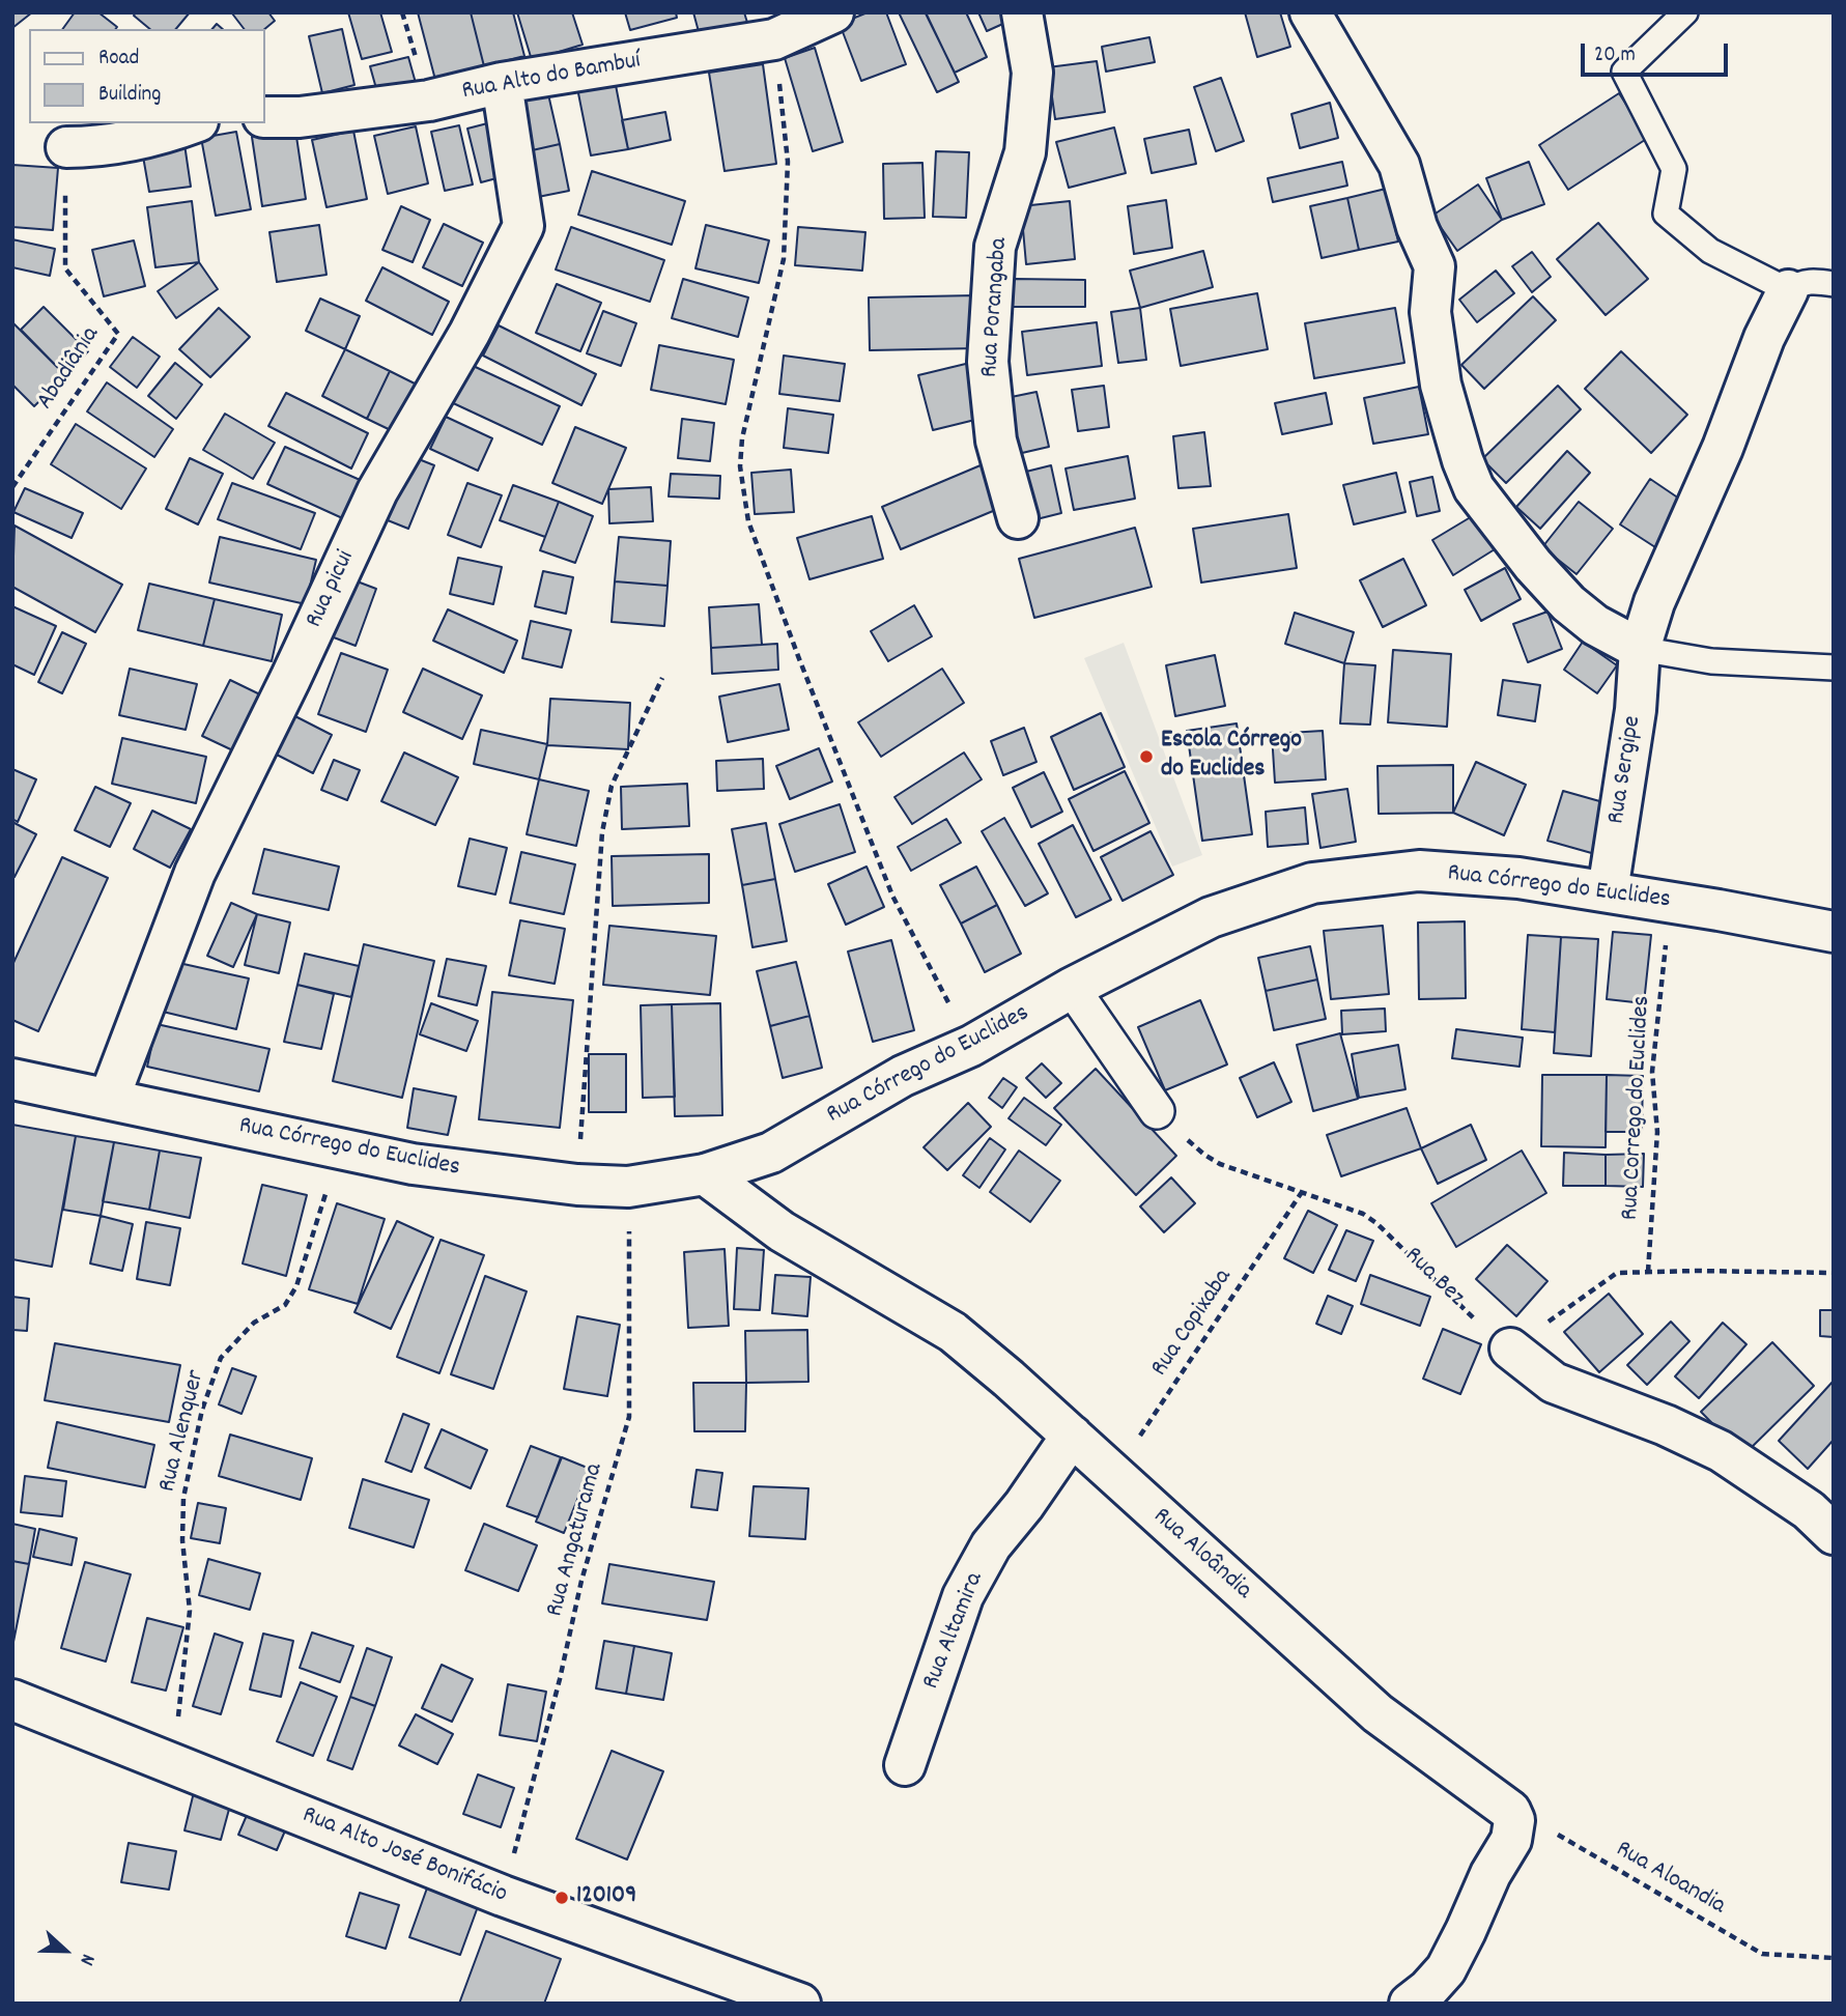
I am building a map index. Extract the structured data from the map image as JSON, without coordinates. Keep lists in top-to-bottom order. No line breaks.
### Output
{"streets":{"street":["Rua Alto do Bambuí","Rua Porangaba","Rua picui","Rua Sergipe","Rua Córrego do Euclides","Rua Aloândia","Rua Altamira","Rua Alto José Bonifácio"],"path":["Abadiânia","Rua Corrego do Euclides","Rua Bez","Rua Copixaba","Rua Alenquer","Rua Angaturama","Rua Aloandia"]},"crossings":[["Rua Alto do Bambuí","Rua picui"],["Rua picui","Rua Córrego do Euclides"],["Rua Sergipe","Rua Córrego do Euclides"],["Rua Córrego do Euclides","Rua Corrego do Euclides"],["Rua Córrego do Euclides","Rua Alenquer"],["Rua Córrego do Euclides","Rua Angaturama"],["Rua Córrego do Euclides","Rua Aloândia"],["Rua Bez","Rua Copixaba"],["Rua Copixaba","Rua Aloândia"],["Rua Alenquer","Rua Alto José Bonifácio"],["Rua Angaturama","Rua Alto José Bonifácio"],["Rua Aloândia","Rua Altamira"]],"places":["Escola Córrego do Euclides","120109"],"legend":["Road","Building"],"scale_bar":"20 m","north":"right"}
